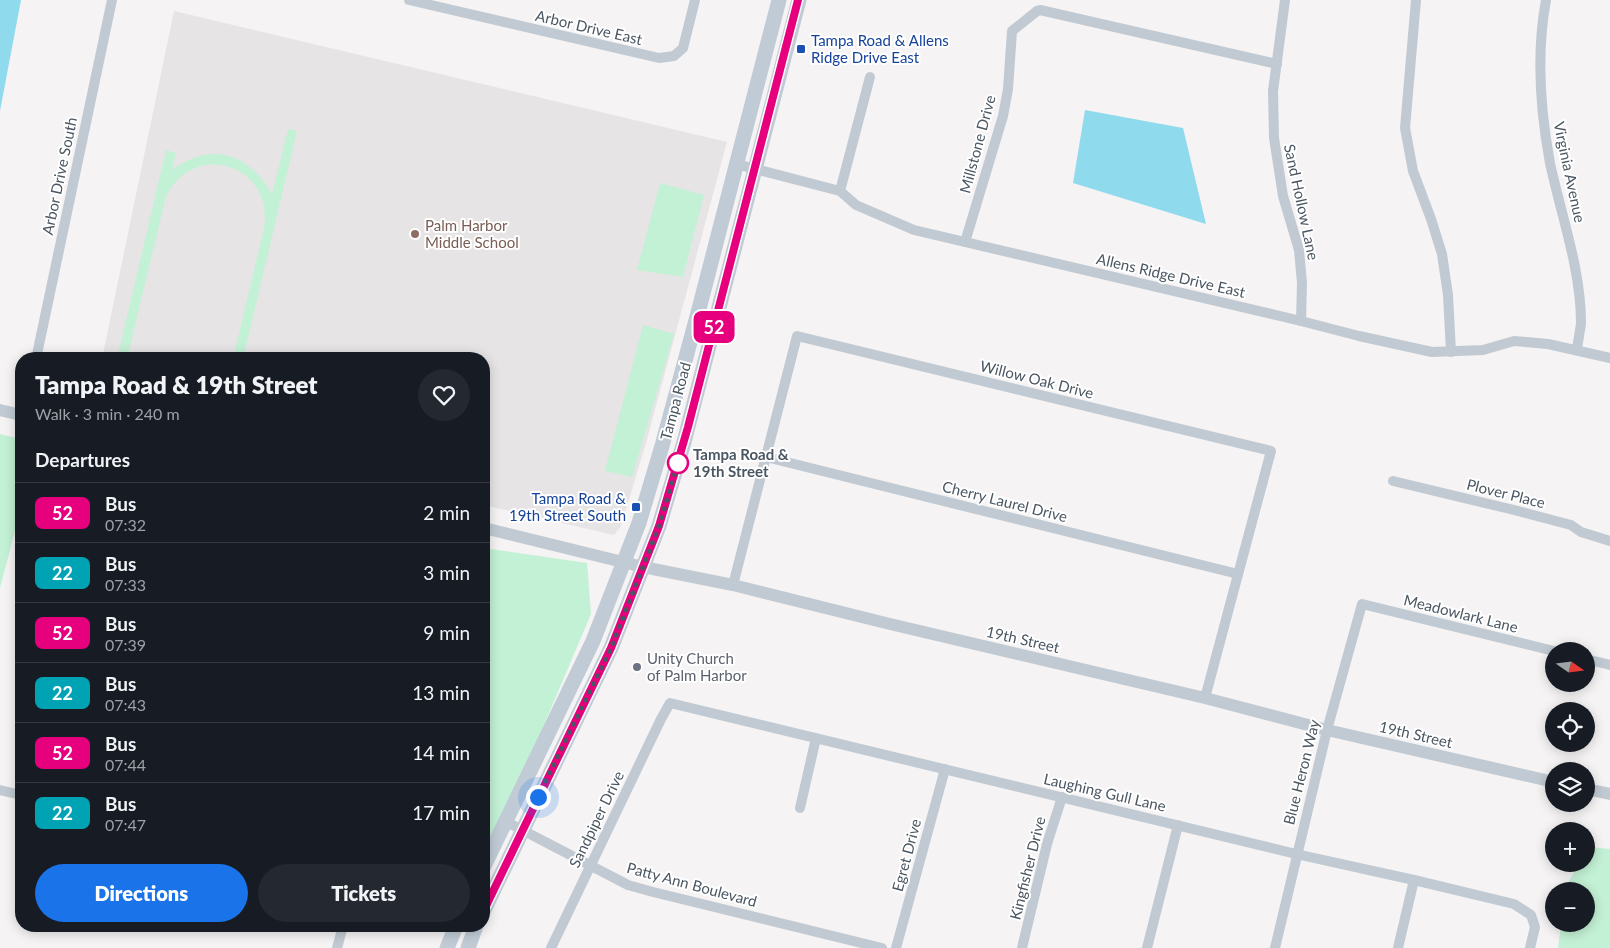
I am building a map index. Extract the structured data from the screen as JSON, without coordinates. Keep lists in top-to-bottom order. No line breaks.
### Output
{"streets":{"main road":["Tampa Road"],"street":["Arbor Drive East","Millstone Drive","Virginia Avenue","Arbor Drive South","Sand Hollow Lane","Allens Ridge Drive East","Willow Oak Drive","Plover Place","Cherry Laurel Drive","Meadowlark Lane","19th Street","Blue Heron Way","Laughing Gull Lane","Sandpiper Drive","Egret Drive","Kingfisher Drive","Patty Ann Boulevard"]},"crossings":[["Millstone Drive","Sand Hollow Lane"],["Millstone Drive","Allens Ridge Drive East"],["Virginia Avenue","Allens Ridge Drive East"],["Sand Hollow Lane","Allens Ridge Drive East"],["Allens Ridge Drive East","Tampa Road"],["Willow Oak Drive","Cherry Laurel Drive"],["Willow Oak Drive","19th Street"],["Tampa Road","19th Street"],["Tampa Road","Patty Ann Boulevard"],["Meadowlark Lane","Blue Heron Way"],["19th Street","Blue Heron Way"],["Blue Heron Way","Laughing Gull Lane"],["Laughing Gull Lane","Sandpiper Drive"],["Laughing Gull Lane","Egret Drive"],["Laughing Gull Lane","Kingfisher Drive"],["Sandpiper Drive","Patty Ann Boulevard"]],"places":{"transit":["Tampa Road & Allens Ridge Drive East","Tampa Road & 19th Street South"],"other":["Palm Harbor Middle School","Tampa Road & 19th Street","Unity Church of Palm Harbor"]},"lines":["bus line 52"],"north":"right","page":{"on_map":"52","heading":[["Tampa Road & 19th Street","Walk · 3 min · 240 m"],"Departures"],"list":[{"mark":"52","name":"Bus","note":"07:32","value":"2 min"},{"mark":"22","name":"Bus","note":"07:33","value":"3 min"},{"mark":"52","name":"Bus","note":"07:39","value":"9 min"},{"mark":"22","name":"Bus","note":"07:43","value":"13 min"},{"mark":"52","name":"Bus","note":"07:44","value":"14 min"},{"mark":"22","name":"Bus","note":"07:47","value":"17 min"}],"map_buttons":["+","−"],"buttons":["Directions","Tickets"]}}
